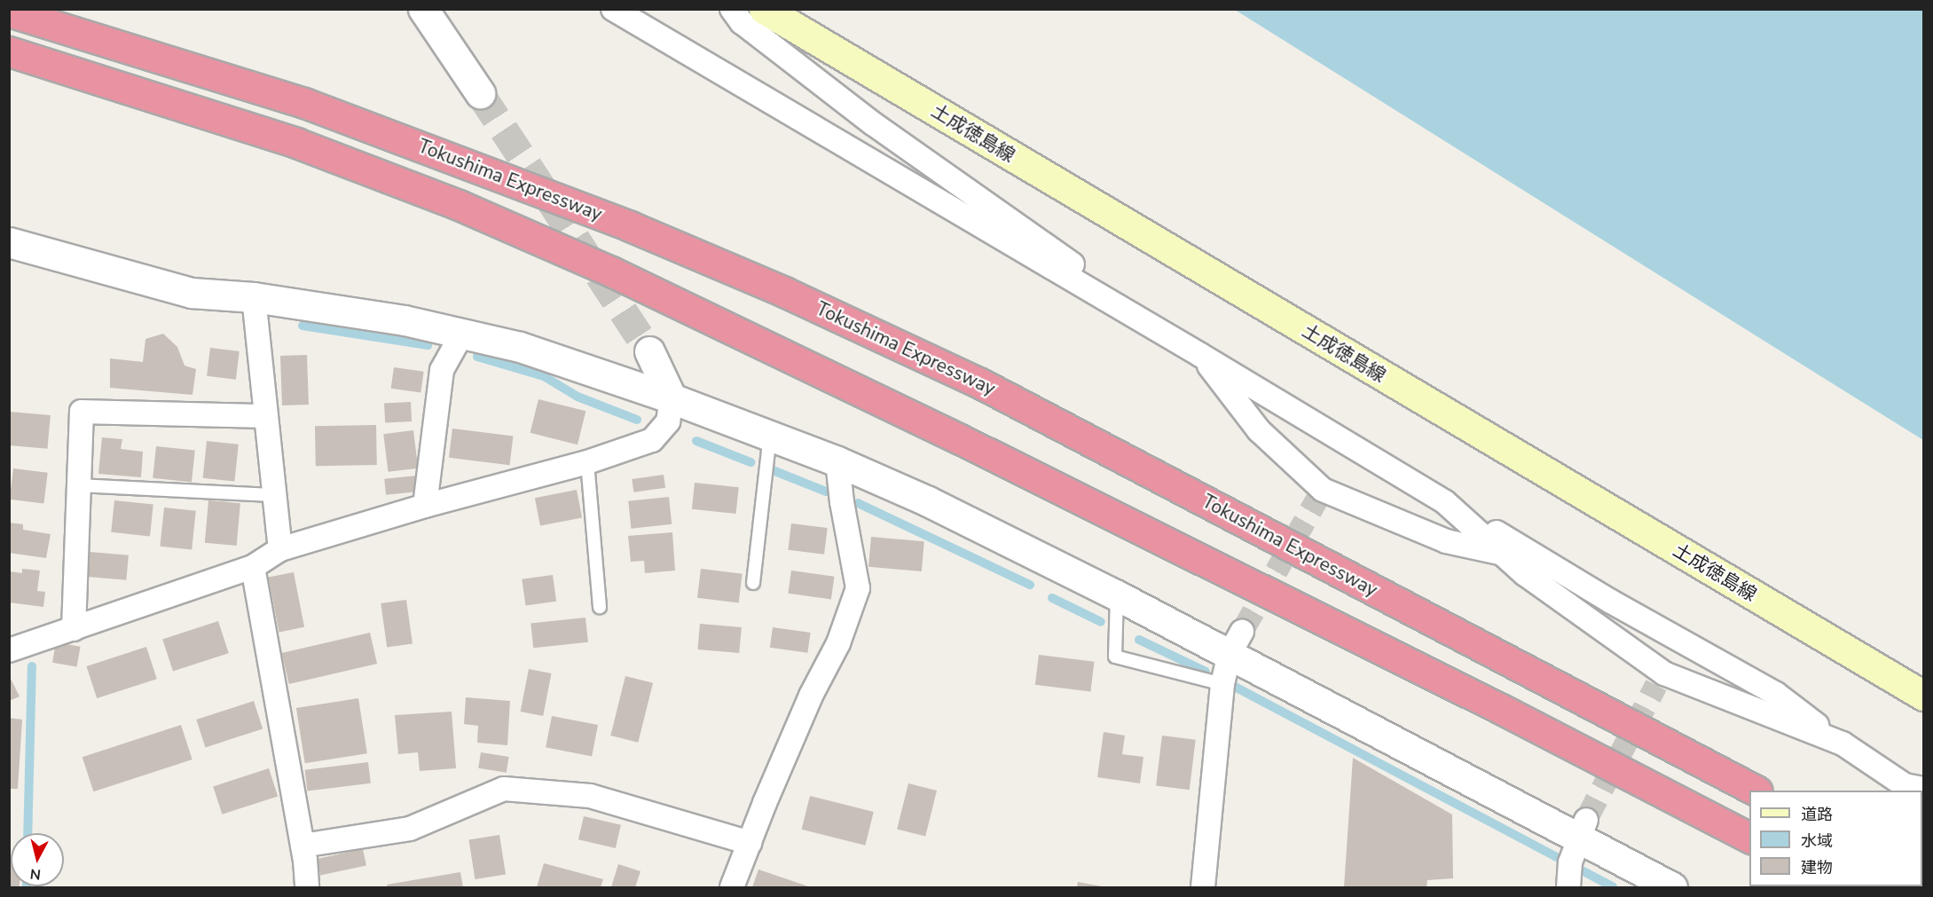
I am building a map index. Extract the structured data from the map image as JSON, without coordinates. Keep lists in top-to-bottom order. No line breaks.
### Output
{"streets":{"highway":["Tokushima Expressway"],"main road":["土成徳島線"]},"legend":["道路","水域","建物"],"north":"bottom"}
